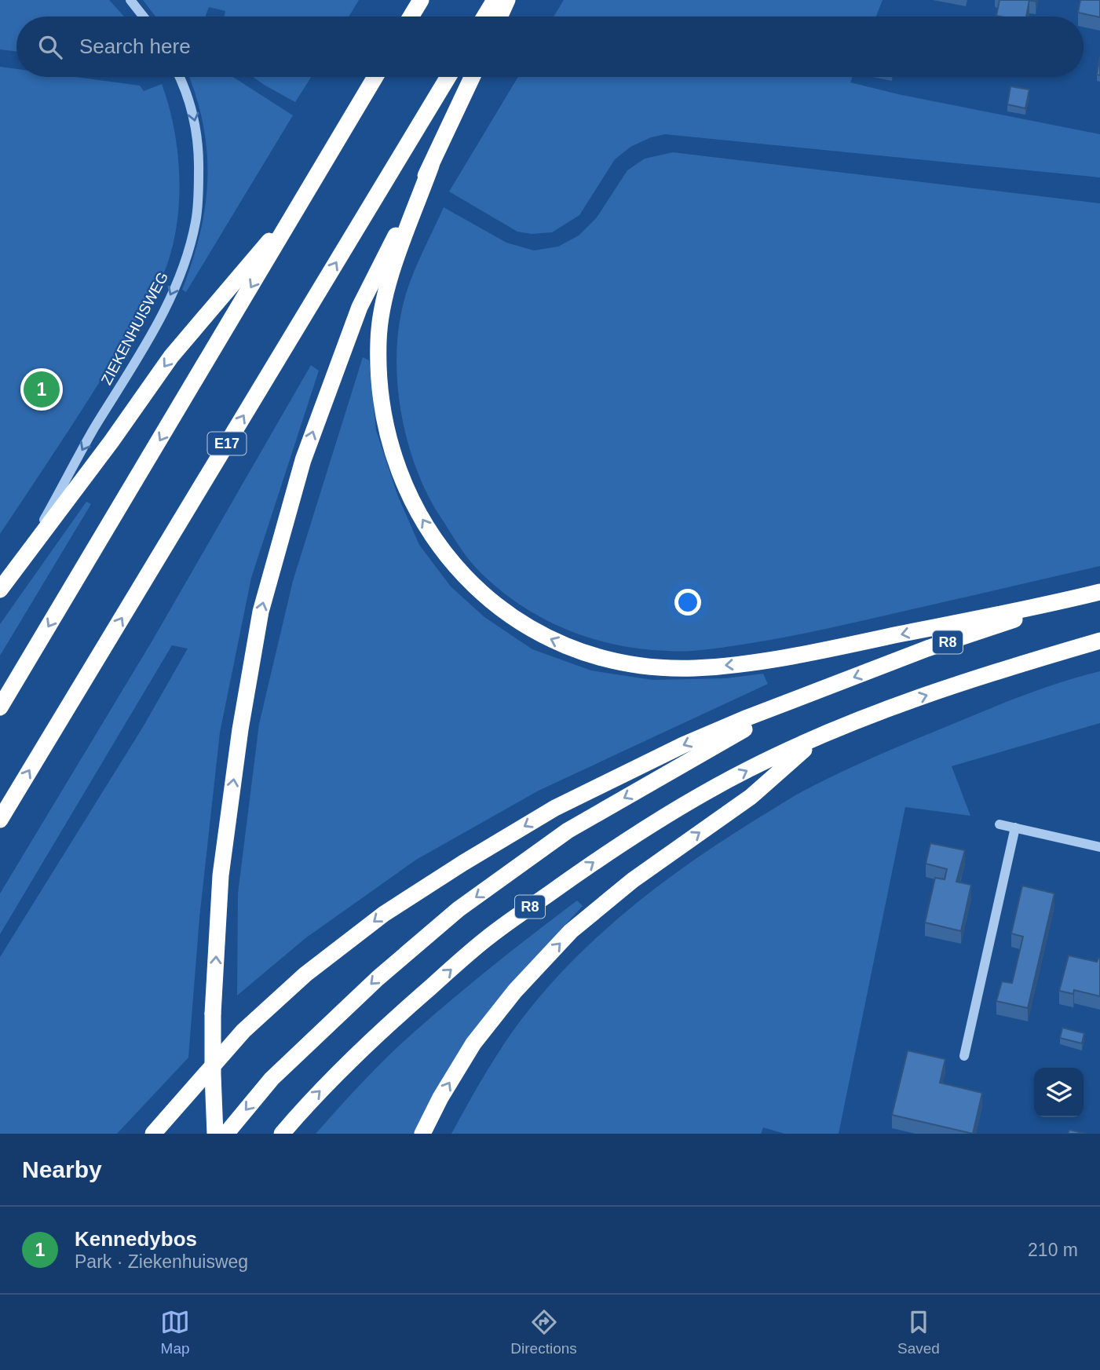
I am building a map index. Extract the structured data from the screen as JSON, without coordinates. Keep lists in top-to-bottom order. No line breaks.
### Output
{"streets":{"highway":["E17","R8"],"street":["ZIEKENHUISWEG"]},"one_way":["ZIEKENHUISWEG"],"page":{"search":"Search here","pins":"1","heading":"Nearby","list":[{"mark":"1","name":"Kennedybos","note":"Park · Ziekenhuisweg","value":"210 m"}],"nav":["Map","Directions","Saved"]}}
